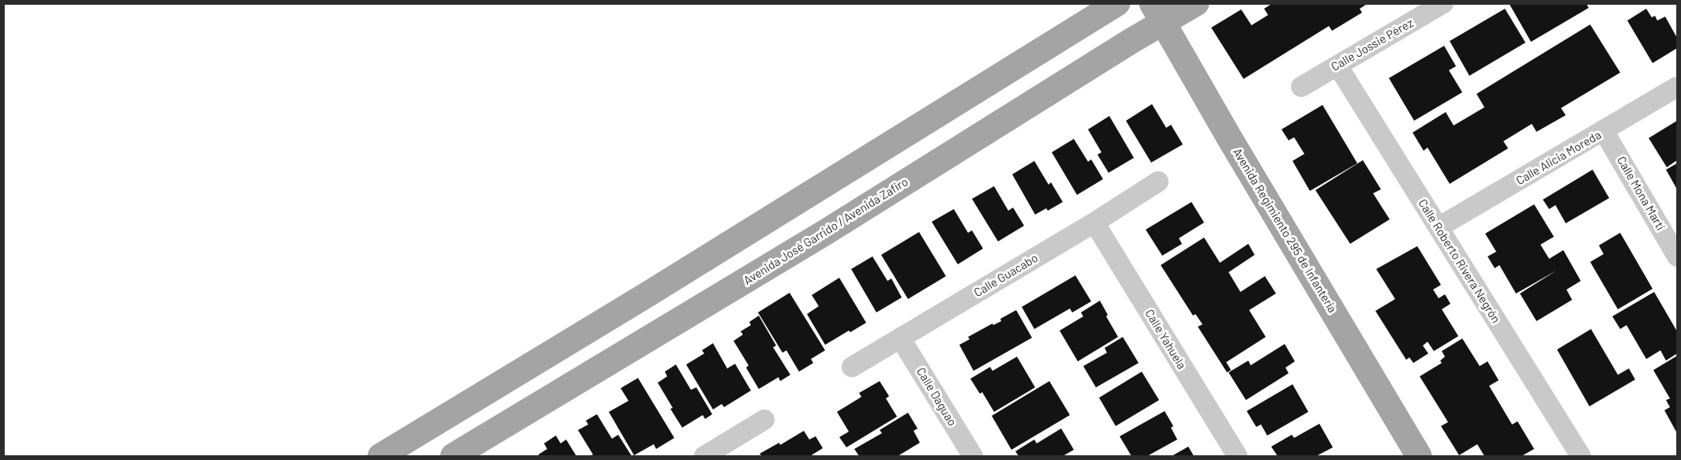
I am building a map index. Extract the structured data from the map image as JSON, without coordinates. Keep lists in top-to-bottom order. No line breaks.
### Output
{"streets":{"main road":["Avenida Regimiento 295 de Infantería","Avenida José Garrido / Avenida Zafiro"],"street":["Calle Jossie Pérez","Calle Alicia Moreda","Calle Mona Martí","Calle Roberto Rivera Negrón","Calle Guacabo","Calle Yahuela","Calle Daguao"]},"crossings":[["Calle Jossie Pérez","Calle Roberto Rivera Negrón"],["Calle Alicia Moreda","Calle Mona Martí"],["Calle Alicia Moreda","Calle Roberto Rivera Negrón"],["Avenida Regimiento 295 de Infantería","Avenida José Garrido / Avenida Zafiro"],["Calle Guacabo","Calle Yahuela"],["Calle Guacabo","Calle Daguao"]]}
